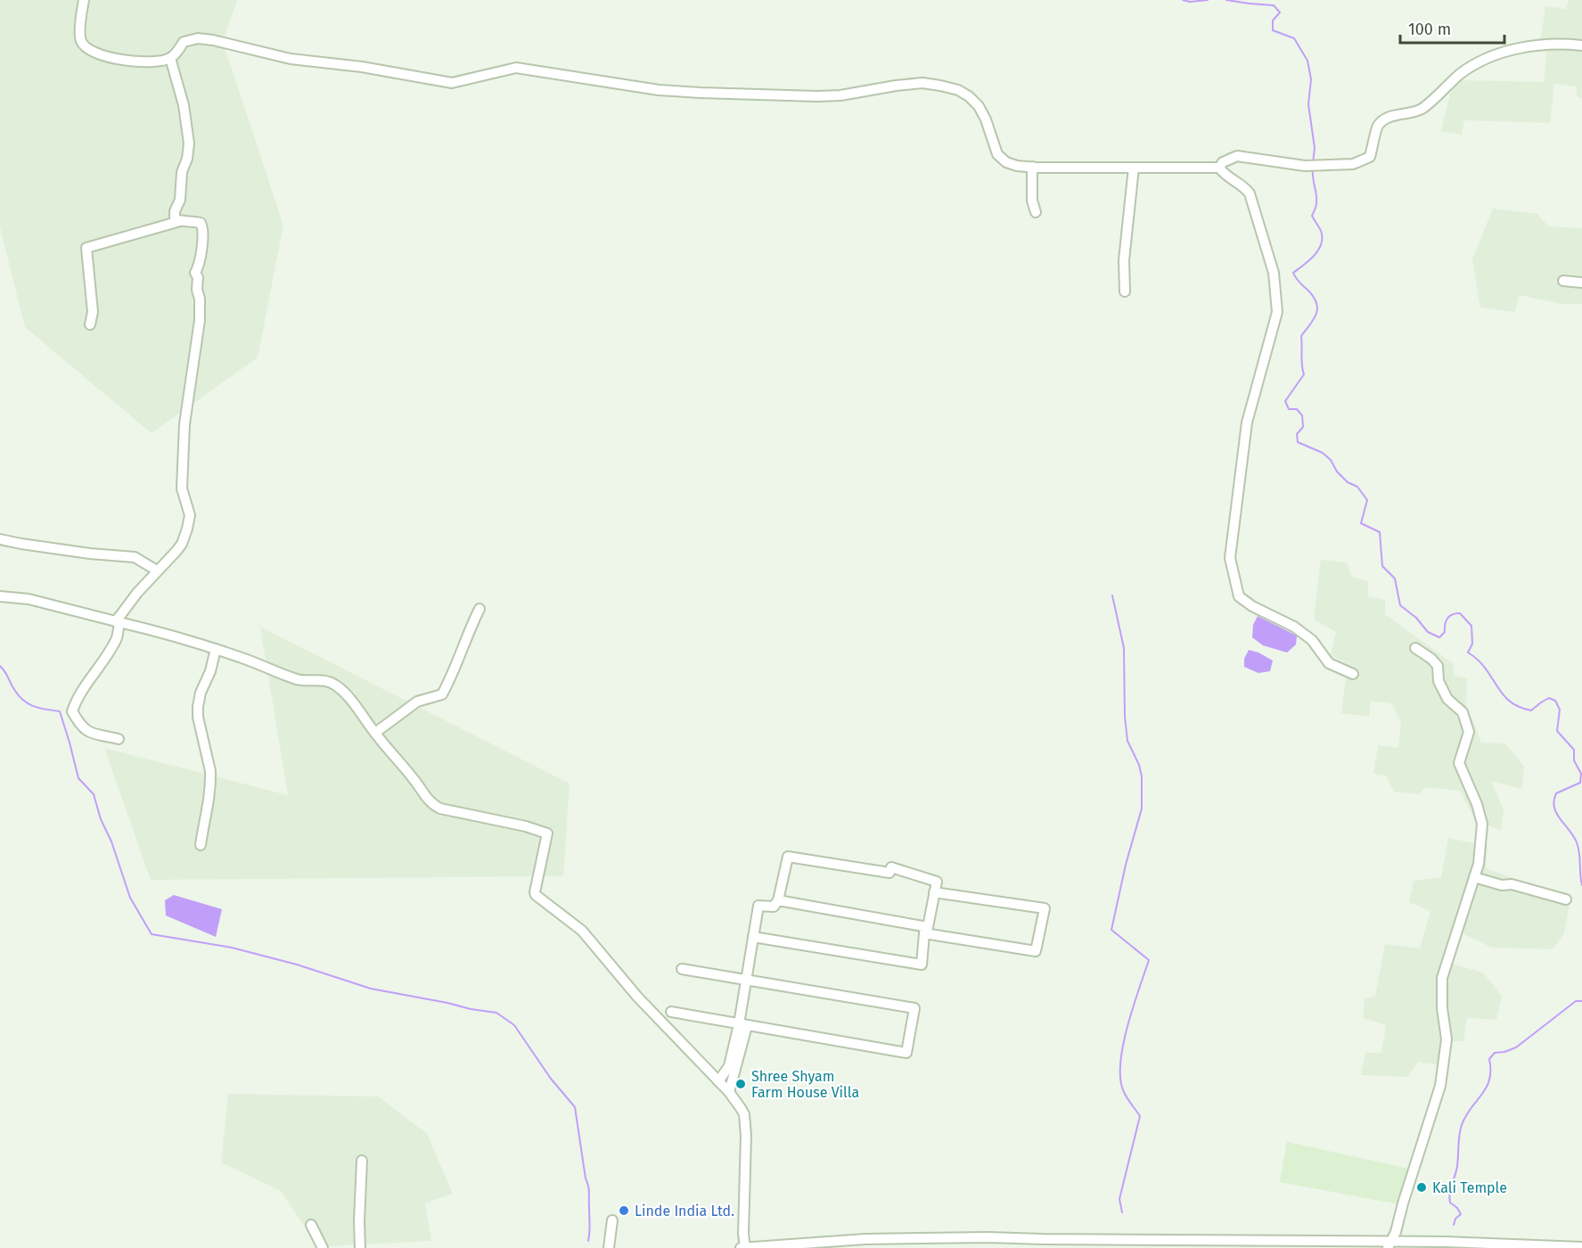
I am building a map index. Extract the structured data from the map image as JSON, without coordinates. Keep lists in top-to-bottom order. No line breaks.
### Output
{"places":["Shree Shyam Farm House Villa","Kali Temple","Linde India Ltd."],"scale_bar":"100 m"}
